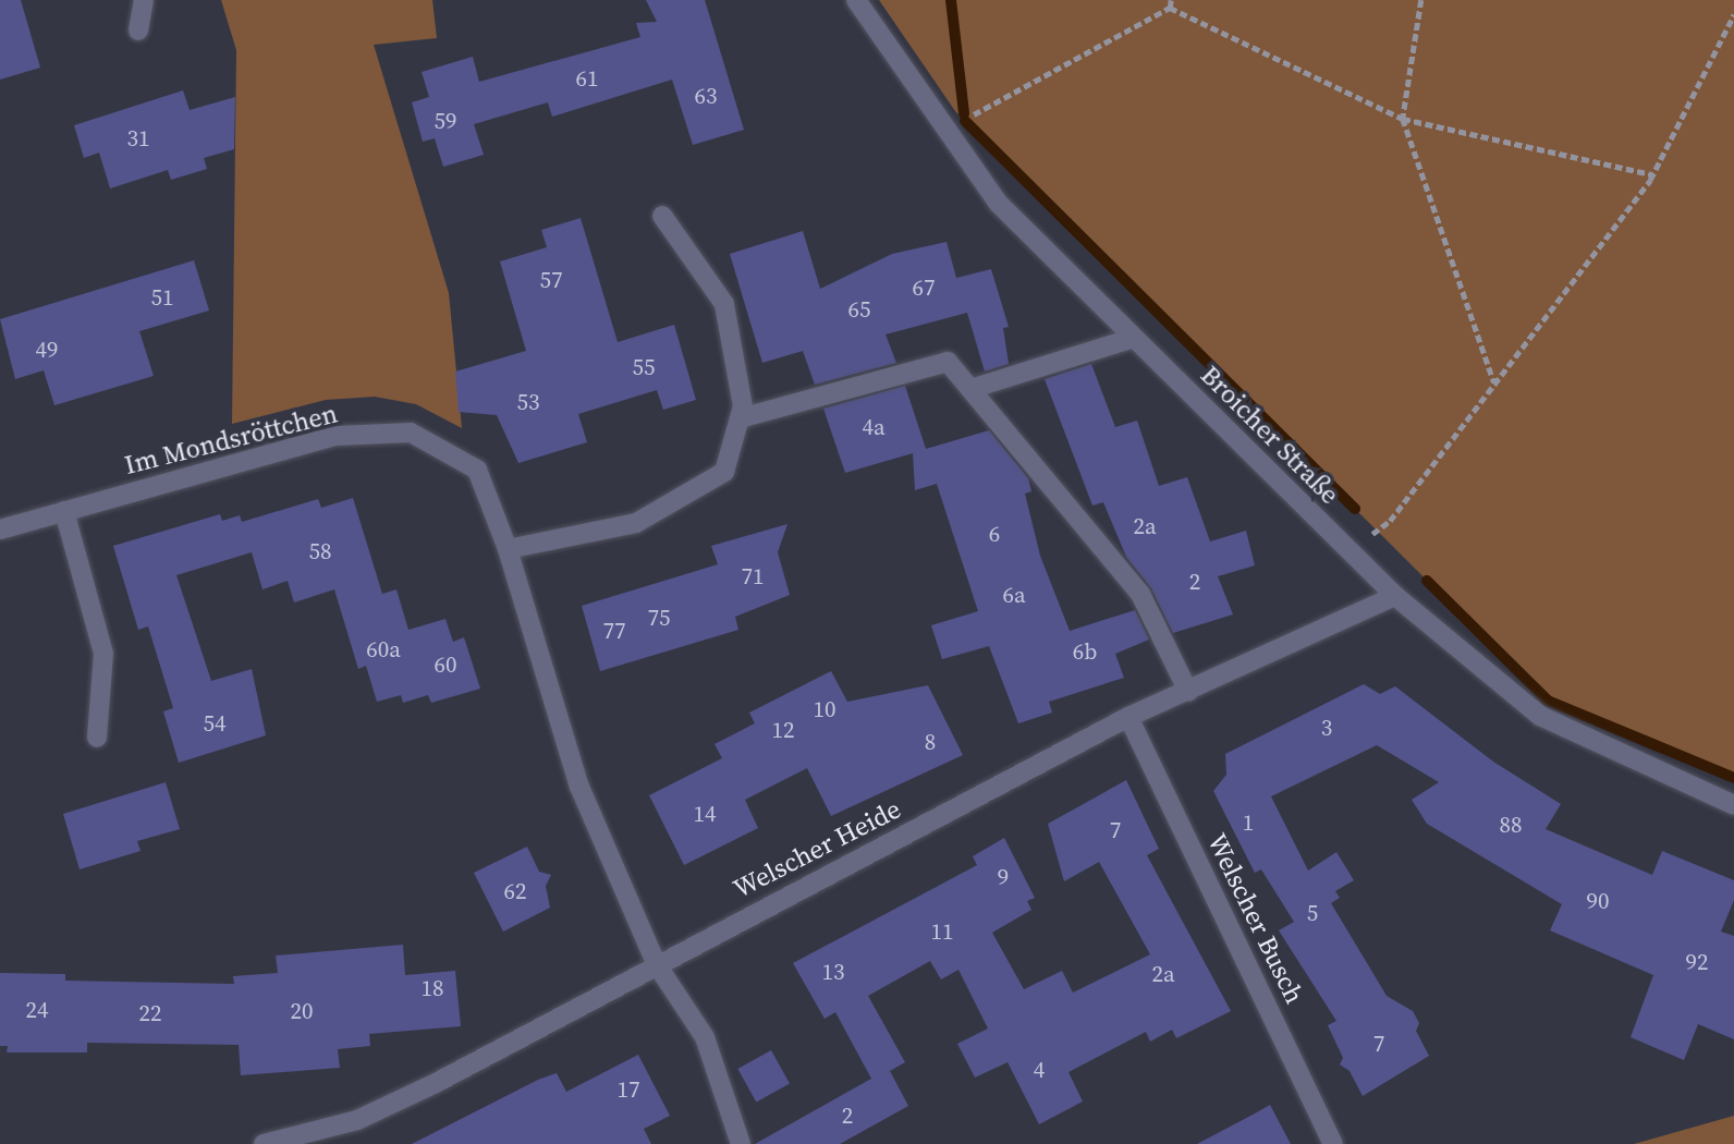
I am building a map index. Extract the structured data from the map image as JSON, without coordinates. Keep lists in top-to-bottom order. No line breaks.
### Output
{"streets":{"street":["Broicher Straße","Im Mondsröttchen","Welscher Heide","Welscher Busch"]},"crossings":[["Broicher Straße","Welscher Heide"],["Im Mondsröttchen","Welscher Heide"],["Welscher Heide","Welscher Busch"]],"house_numbers":["61","63","59","31","57","67","51","65","49","55","53","4a","2a","6","58","71","2","6a","75","77","60a","6b","60","10","54","3","12","8","14","1","88","7","9","62","90","5","11","92","13","2a","18","24","20","22","7","4","17","2"]}
